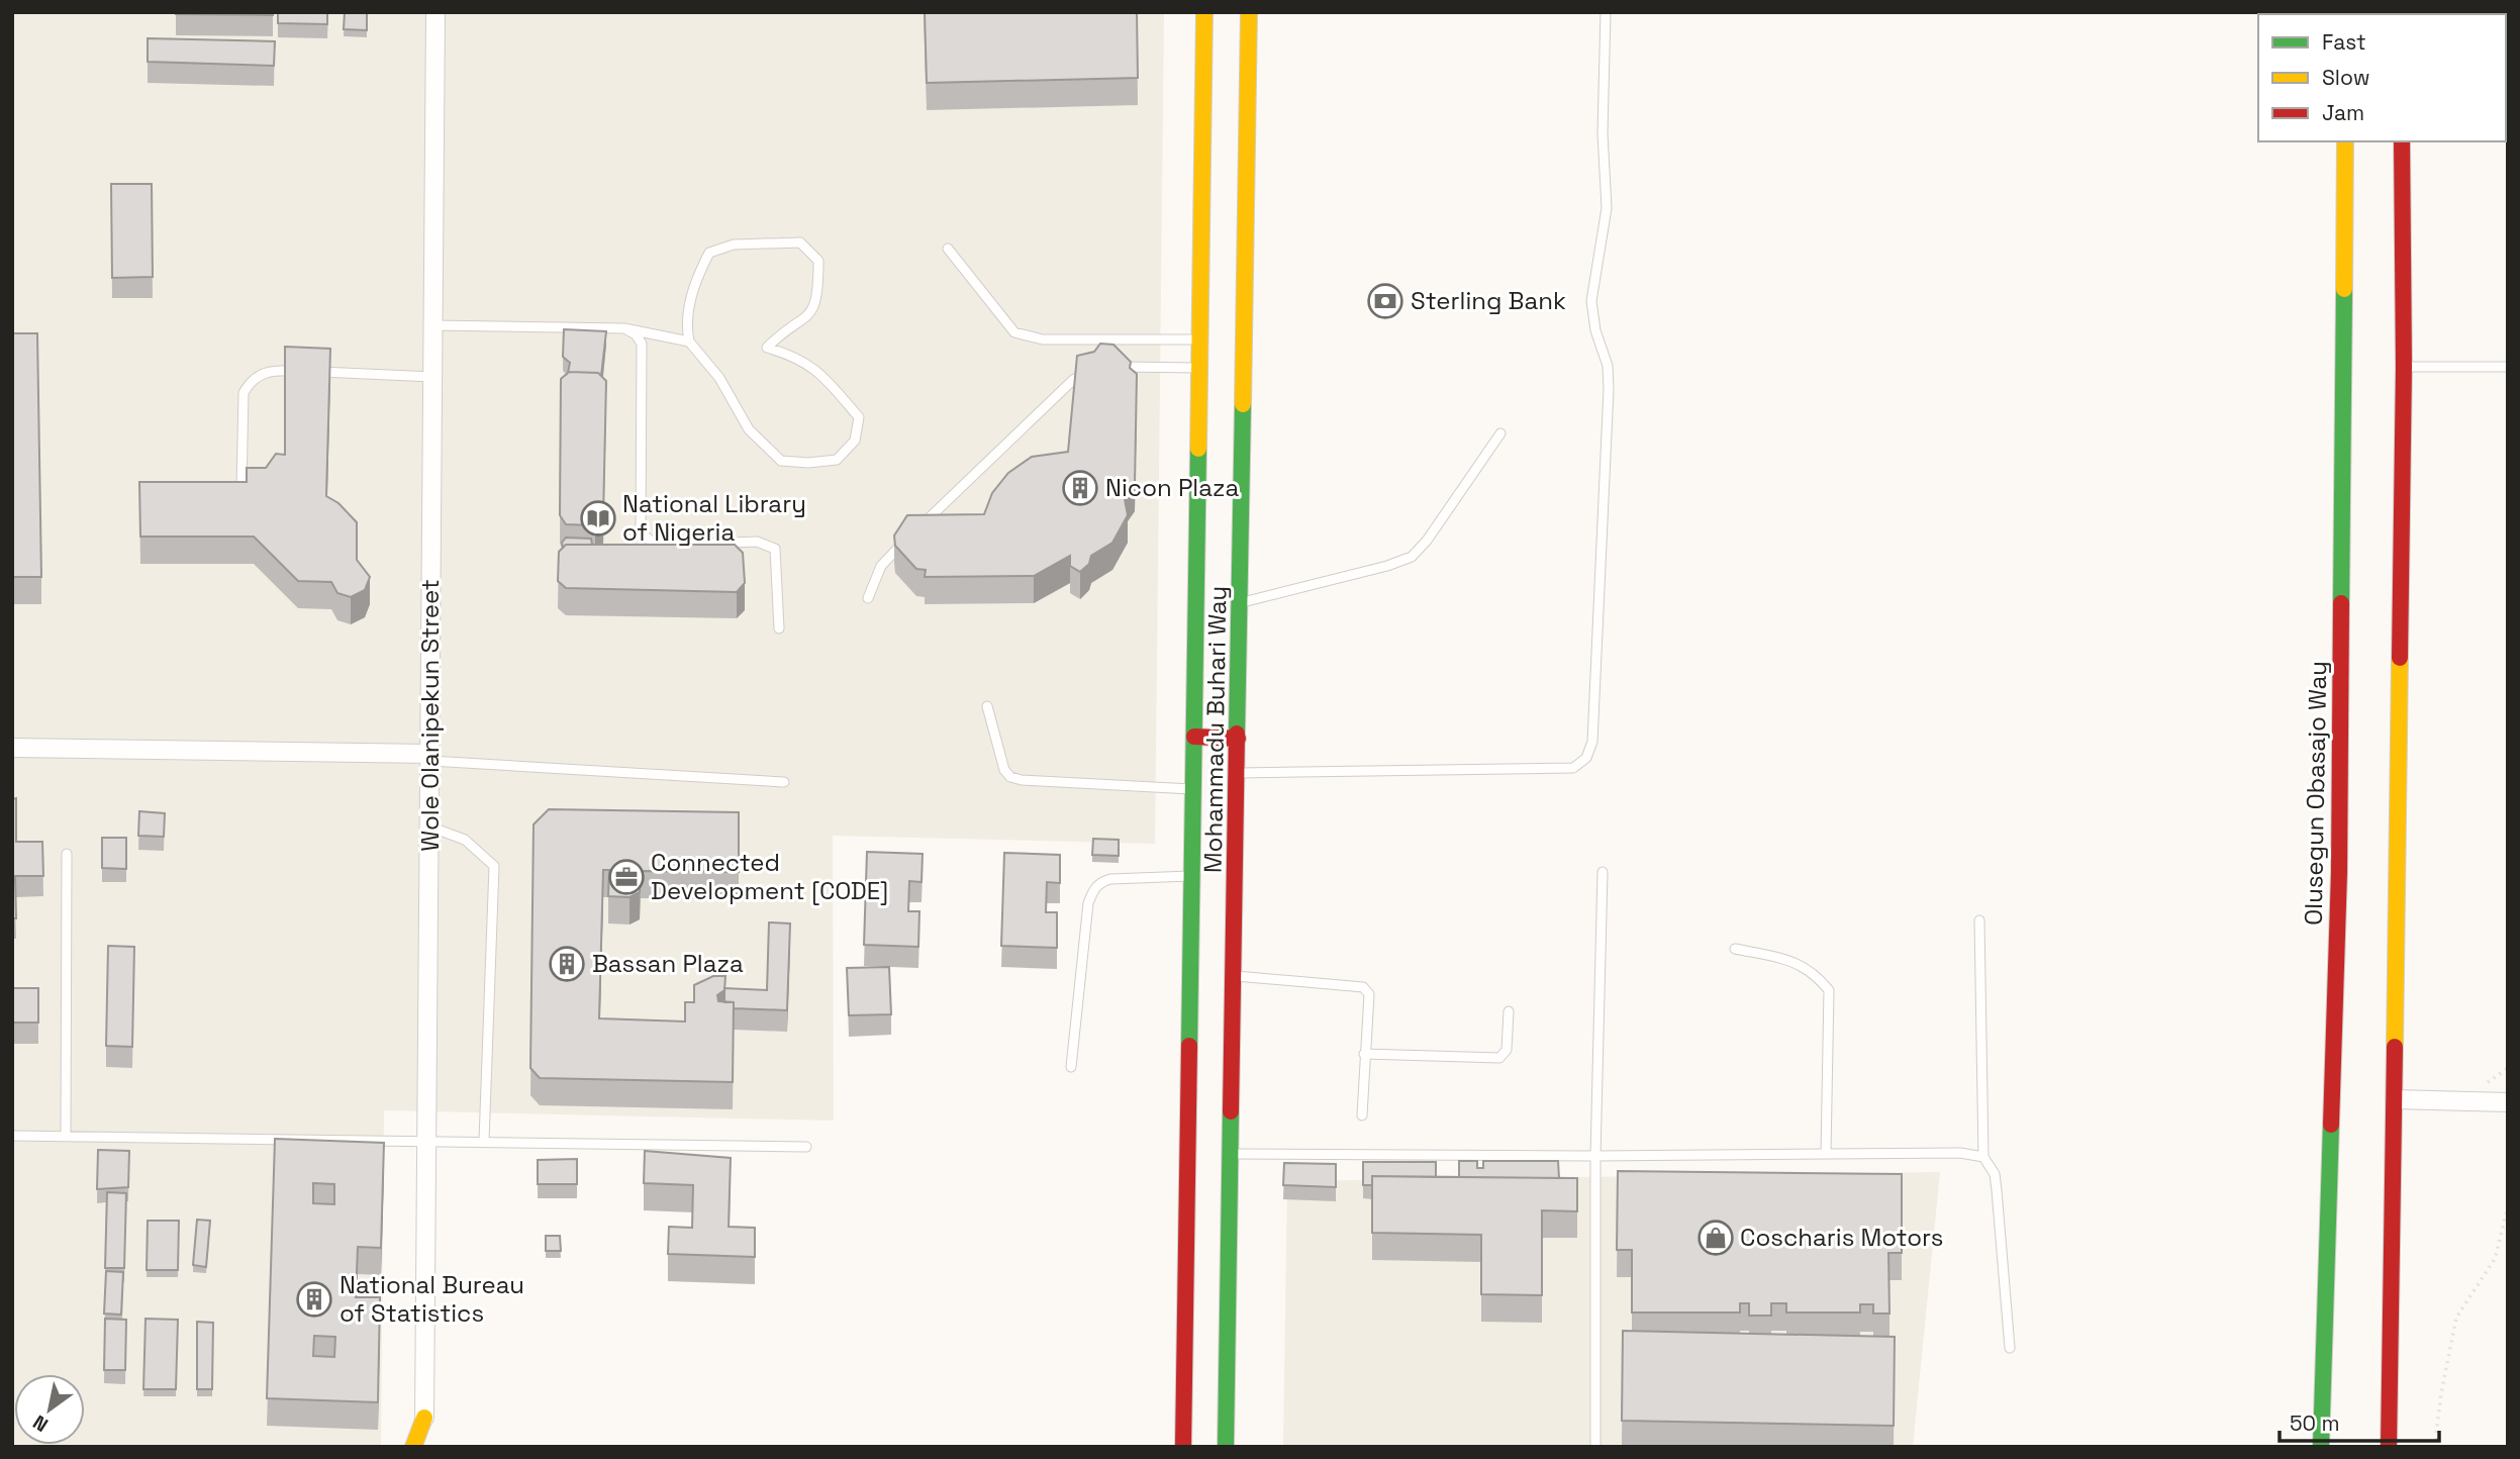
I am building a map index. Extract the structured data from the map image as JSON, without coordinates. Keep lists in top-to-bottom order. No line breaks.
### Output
{"streets":{"main road":["Mohammadu Buhari Way","Olusegun Obasajo Way"],"street":["Wole Olanipekun Street"]},"places":{"bank":["Sterling Bank"],"building":["Nicon Plaza","Bassan Plaza","National Bureau of Statistics"],"library":["National Library of Nigeria"],"office":["Connected Development [CODE]"],"shop":["Coscharis Motors"]},"legend":["Fast","Slow","Jam"],"scale_bar":"50 m","north":"bottom left"}
